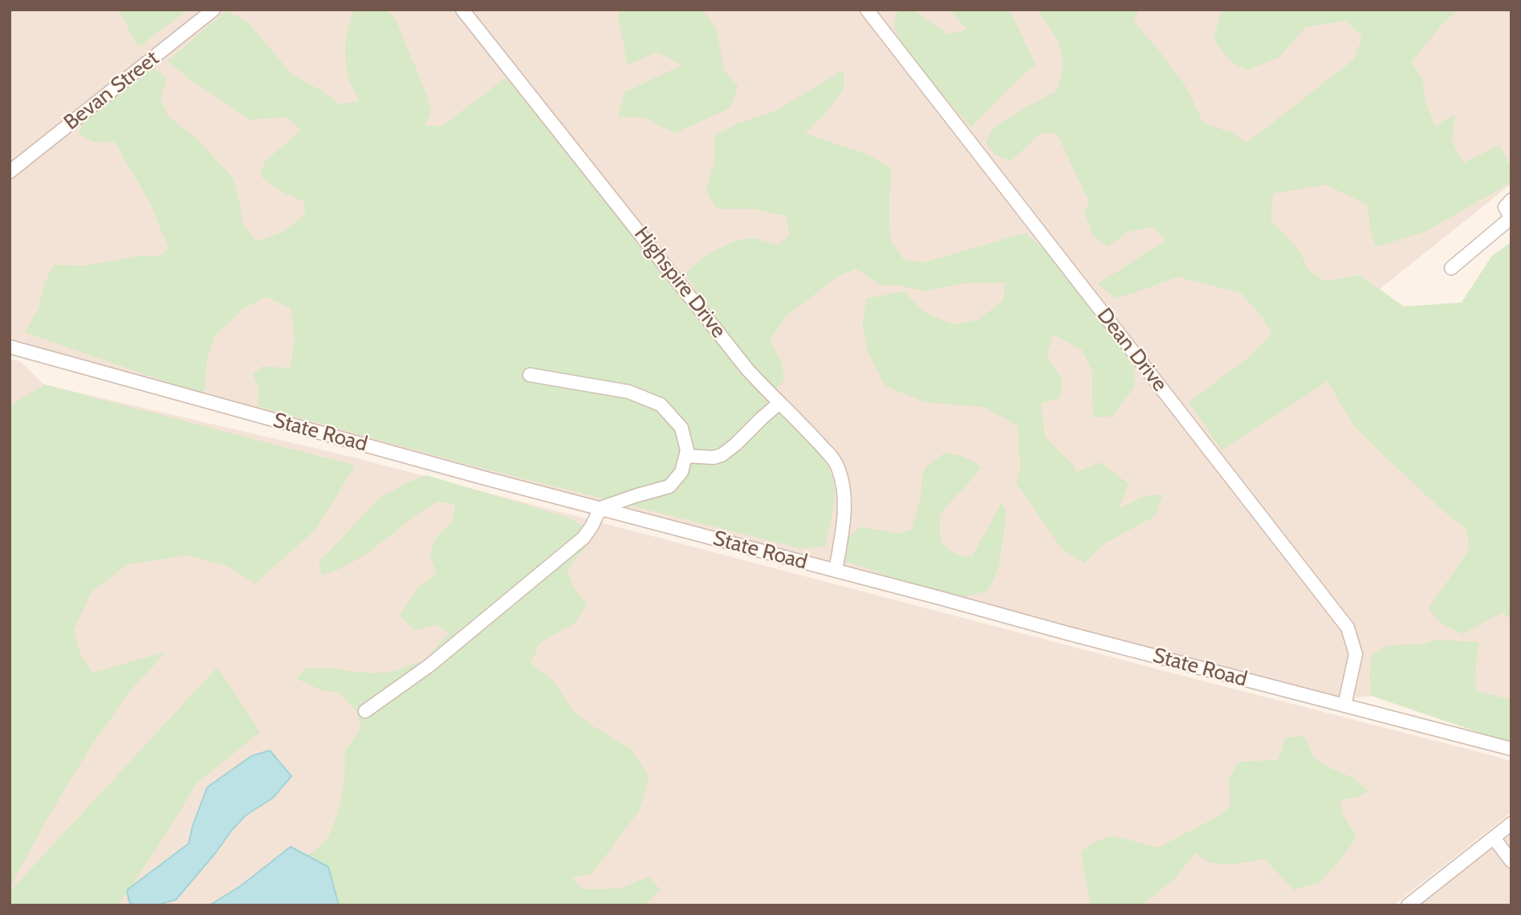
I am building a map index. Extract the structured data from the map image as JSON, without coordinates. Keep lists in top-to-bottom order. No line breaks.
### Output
{"streets":{"street":["Bevan Street","Highspire Drive","Dean Drive","State Road"]},"crossings":[["Highspire Drive","State Road"],["Dean Drive","State Road"]]}
